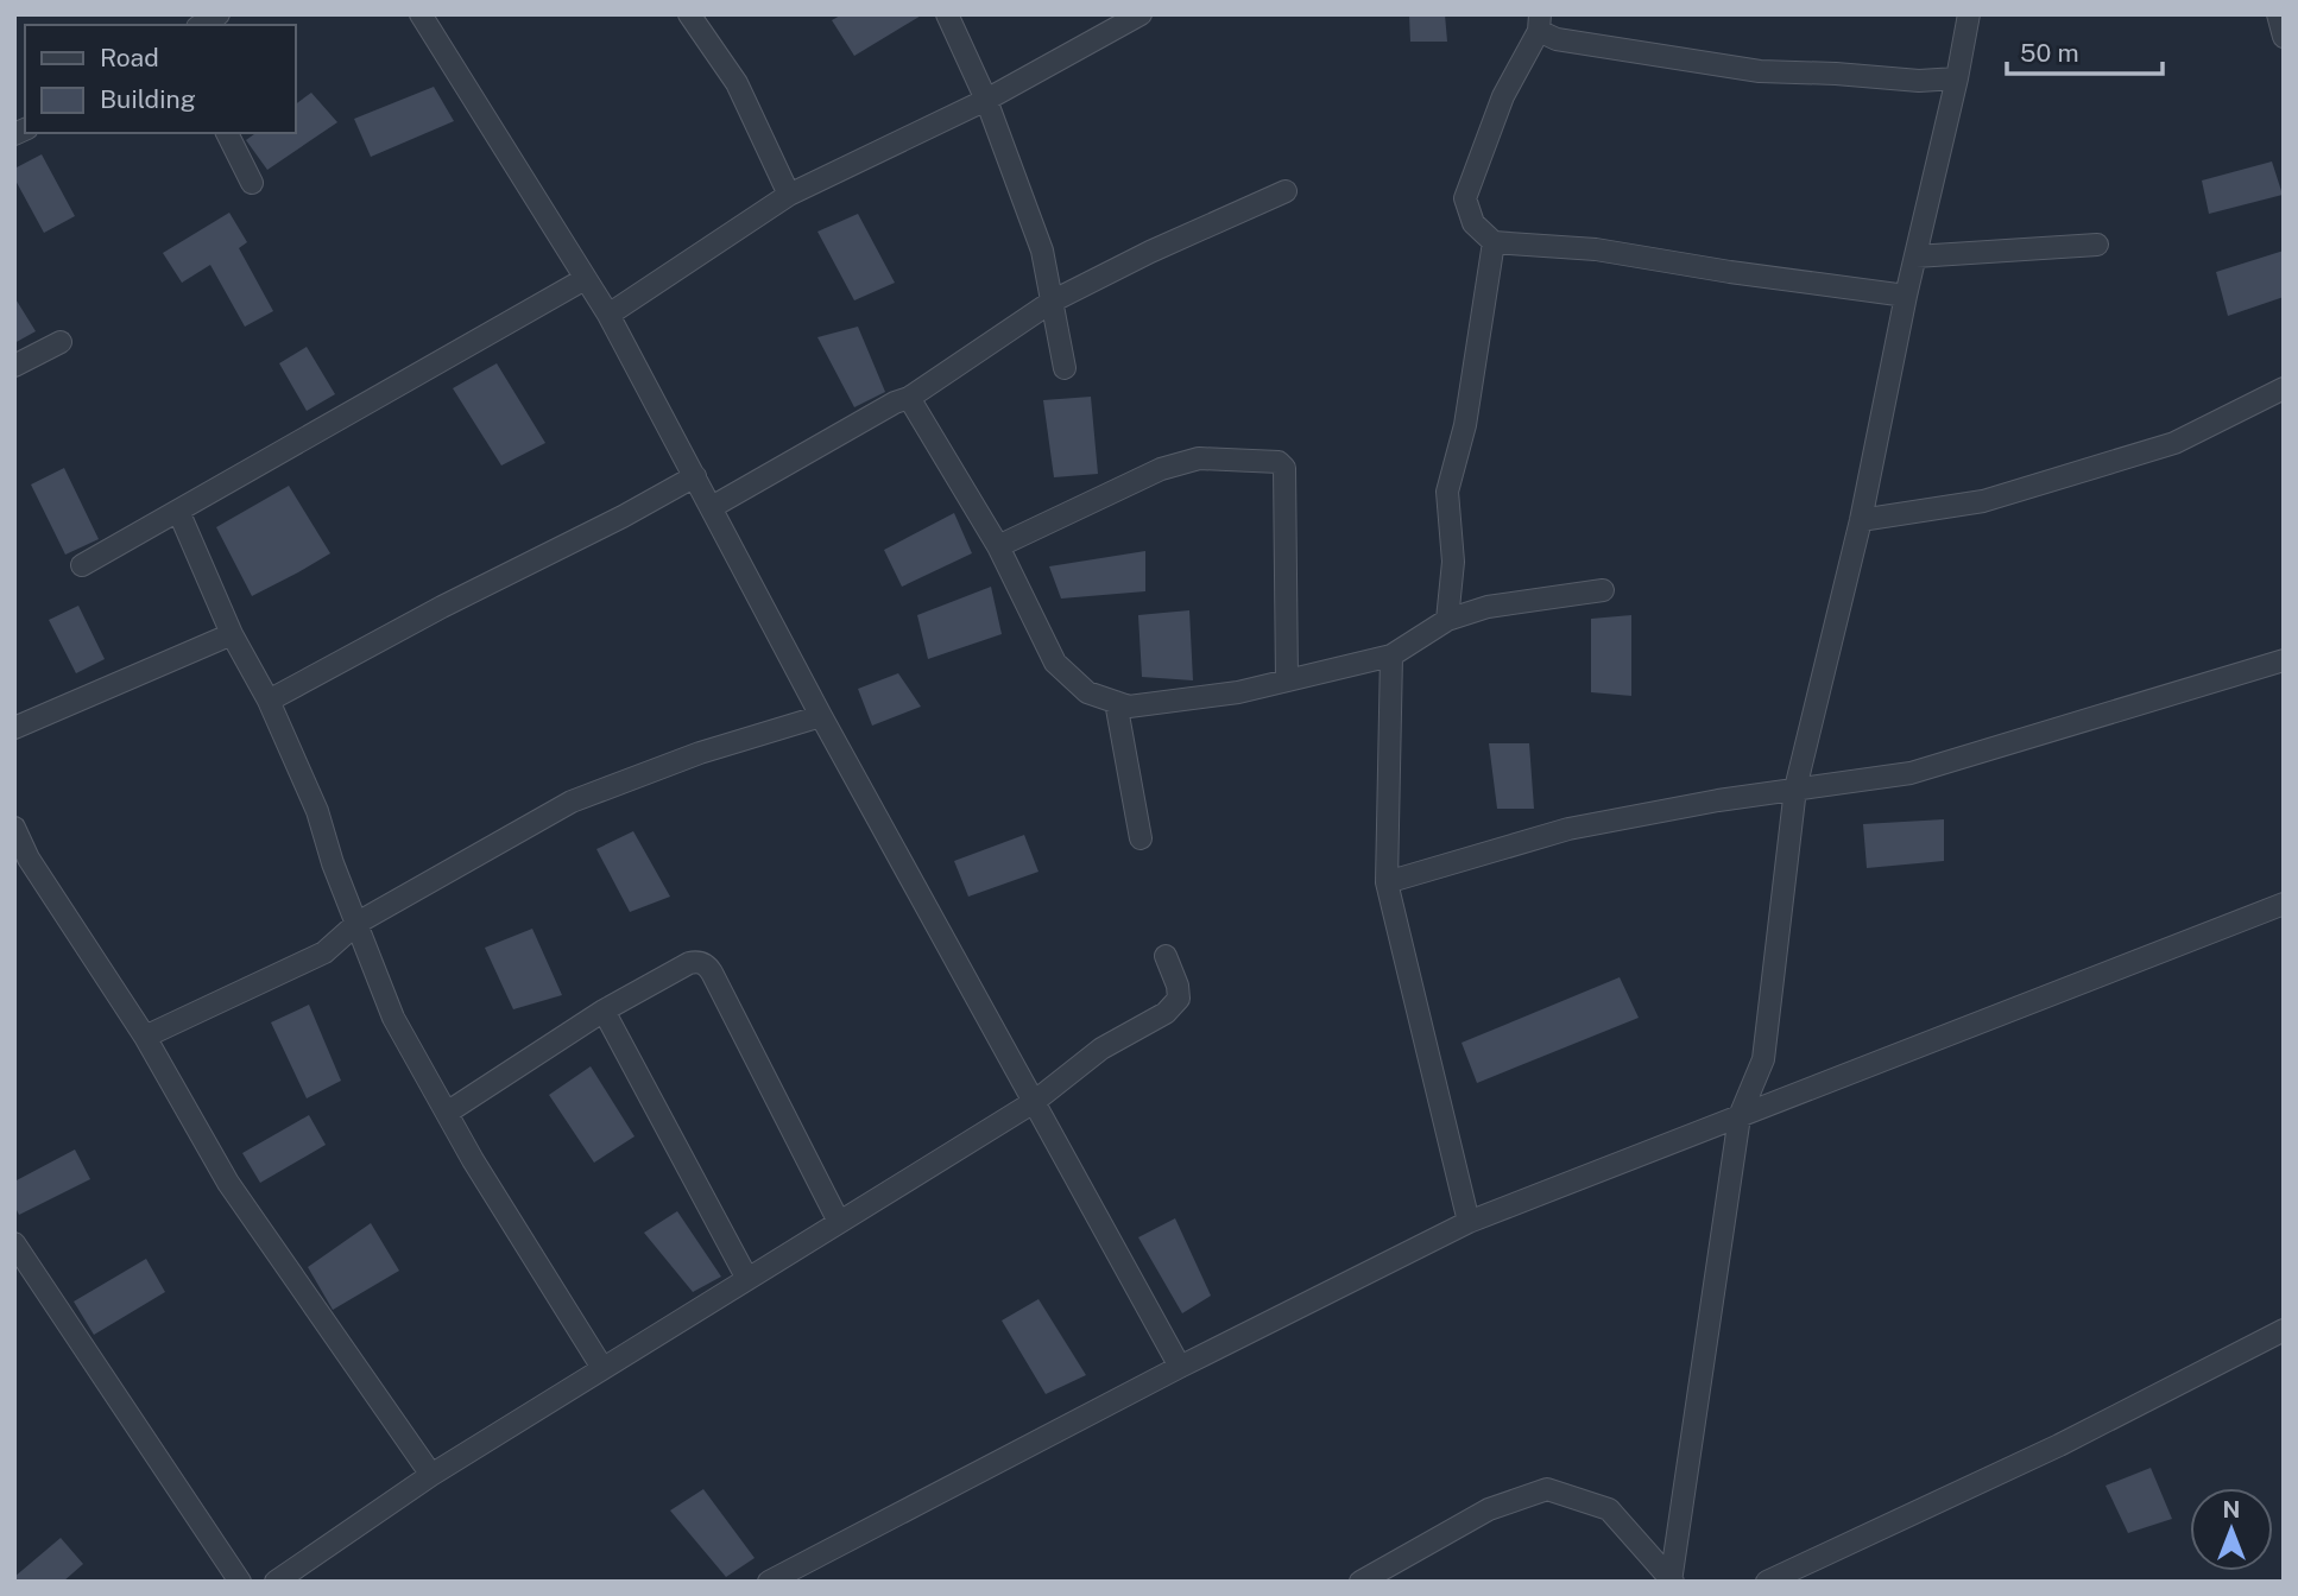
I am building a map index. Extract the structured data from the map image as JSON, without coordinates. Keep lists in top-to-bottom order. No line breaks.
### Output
{"legend":["Road","Building"],"scale_bar":"50 m","north":"top"}
